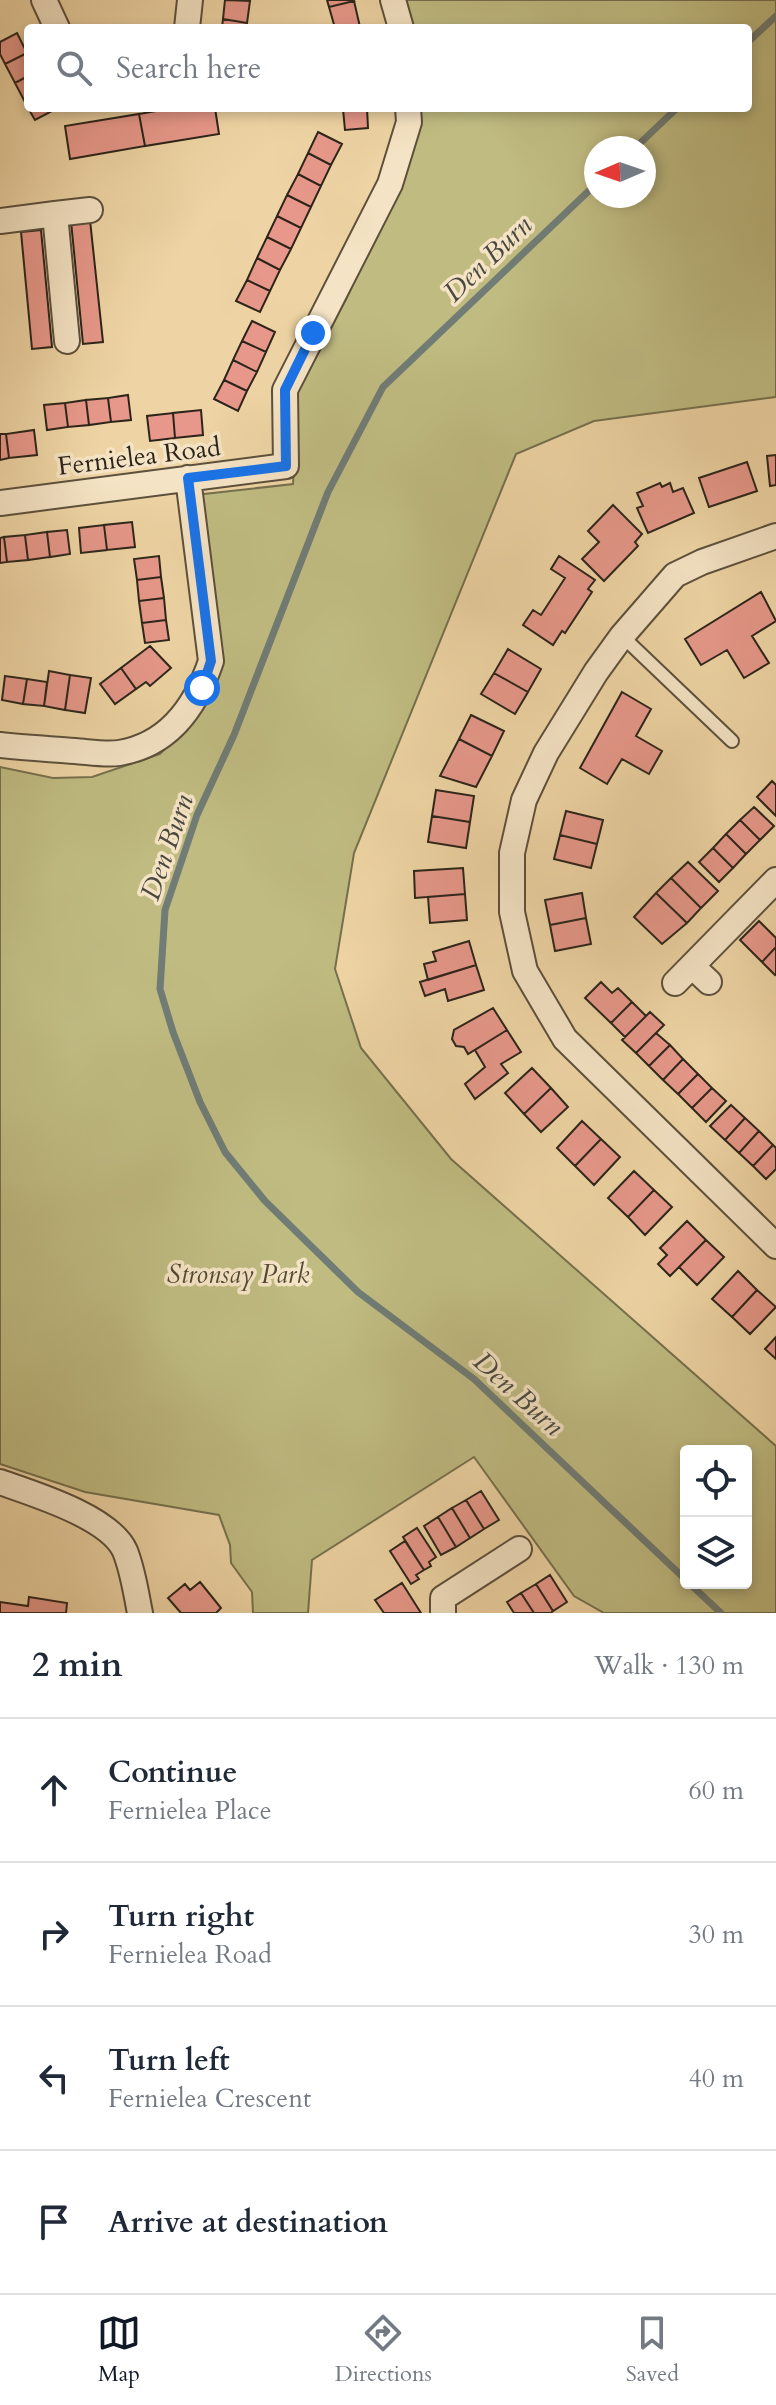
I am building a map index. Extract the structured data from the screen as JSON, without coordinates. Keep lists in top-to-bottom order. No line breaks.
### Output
{"streets":{"street":["Fernielea Road"]},"water":["Den Burn"],"parks":["Stronsay Park"],"north":"left","page":{"search":"Search here","heading":["2 min","Walk · 130 m"],"list":[["Continue","Fernielea Place","60 m"],["Turn right","Fernielea Road","30 m"],["Turn left","Fernielea Crescent","40 m"],"Arrive at destination"],"nav":["Map","Directions","Saved"]}}
